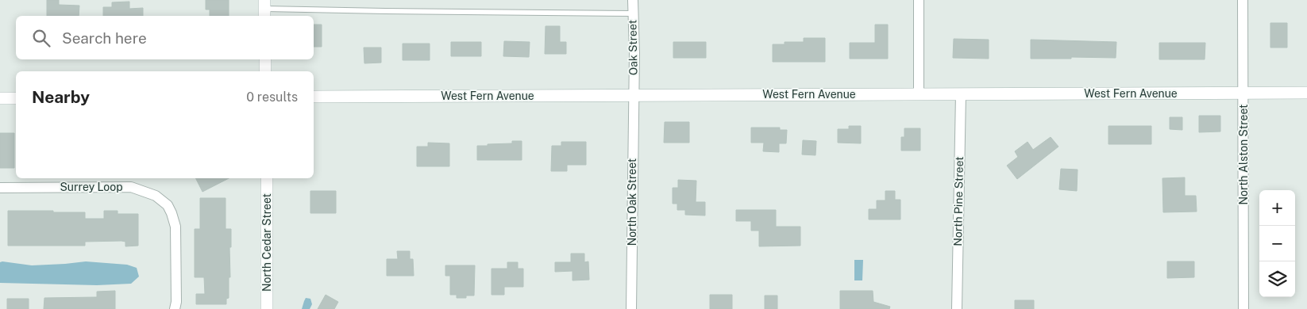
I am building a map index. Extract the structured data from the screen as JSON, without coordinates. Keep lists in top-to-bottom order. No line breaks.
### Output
{"streets":{"street":["Oak Street","West Fern Avenue","North Alston Street","Surrey Loop","North Pine Street","North Oak Street","North Cedar Street"]},"crossings":[["Oak Street","West Fern Avenue"],["Oak Street","North Oak Street"],["West Fern Avenue","North Alston Street"],["West Fern Avenue","North Pine Street"],["West Fern Avenue","North Oak Street"]],"page":{"search":"Search here","heading":["Nearby","0 results"],"map_buttons":["+","−"]}}
